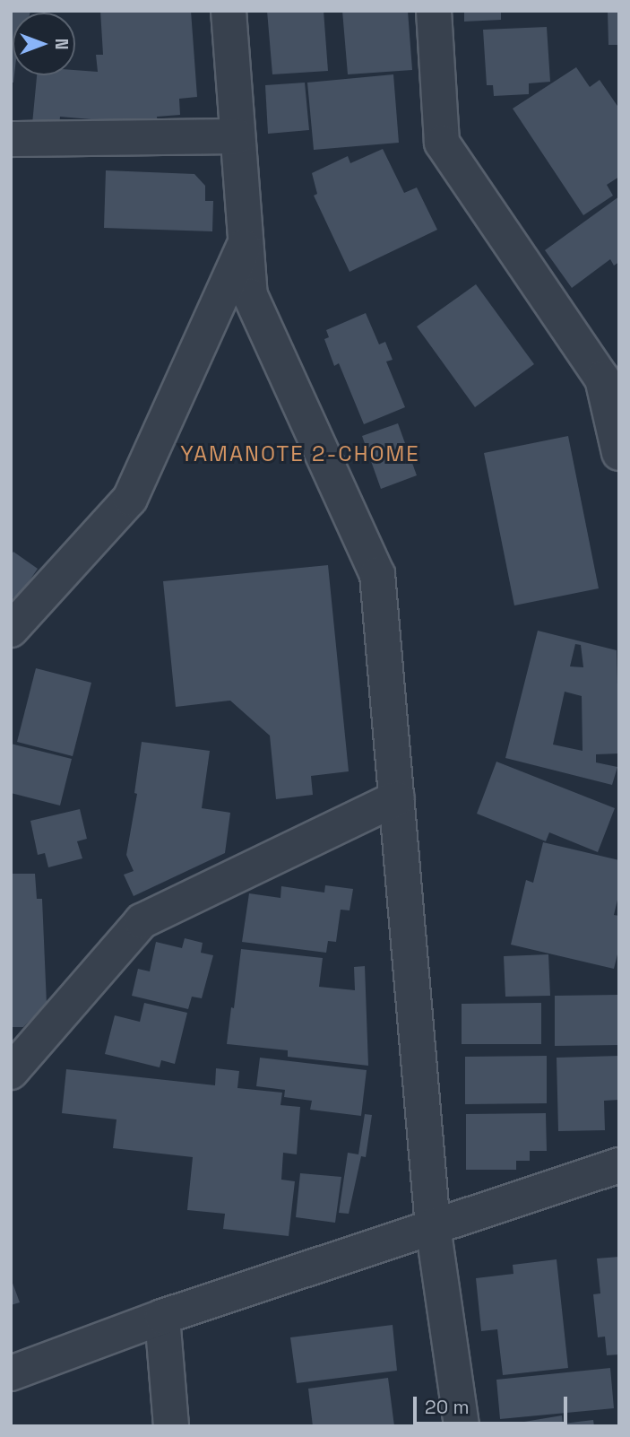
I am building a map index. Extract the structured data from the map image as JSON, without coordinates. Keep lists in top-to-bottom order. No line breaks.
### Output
{"districts":["YAMANOTE 2-CHOME"],"scale_bar":"20 m","north":"right"}
